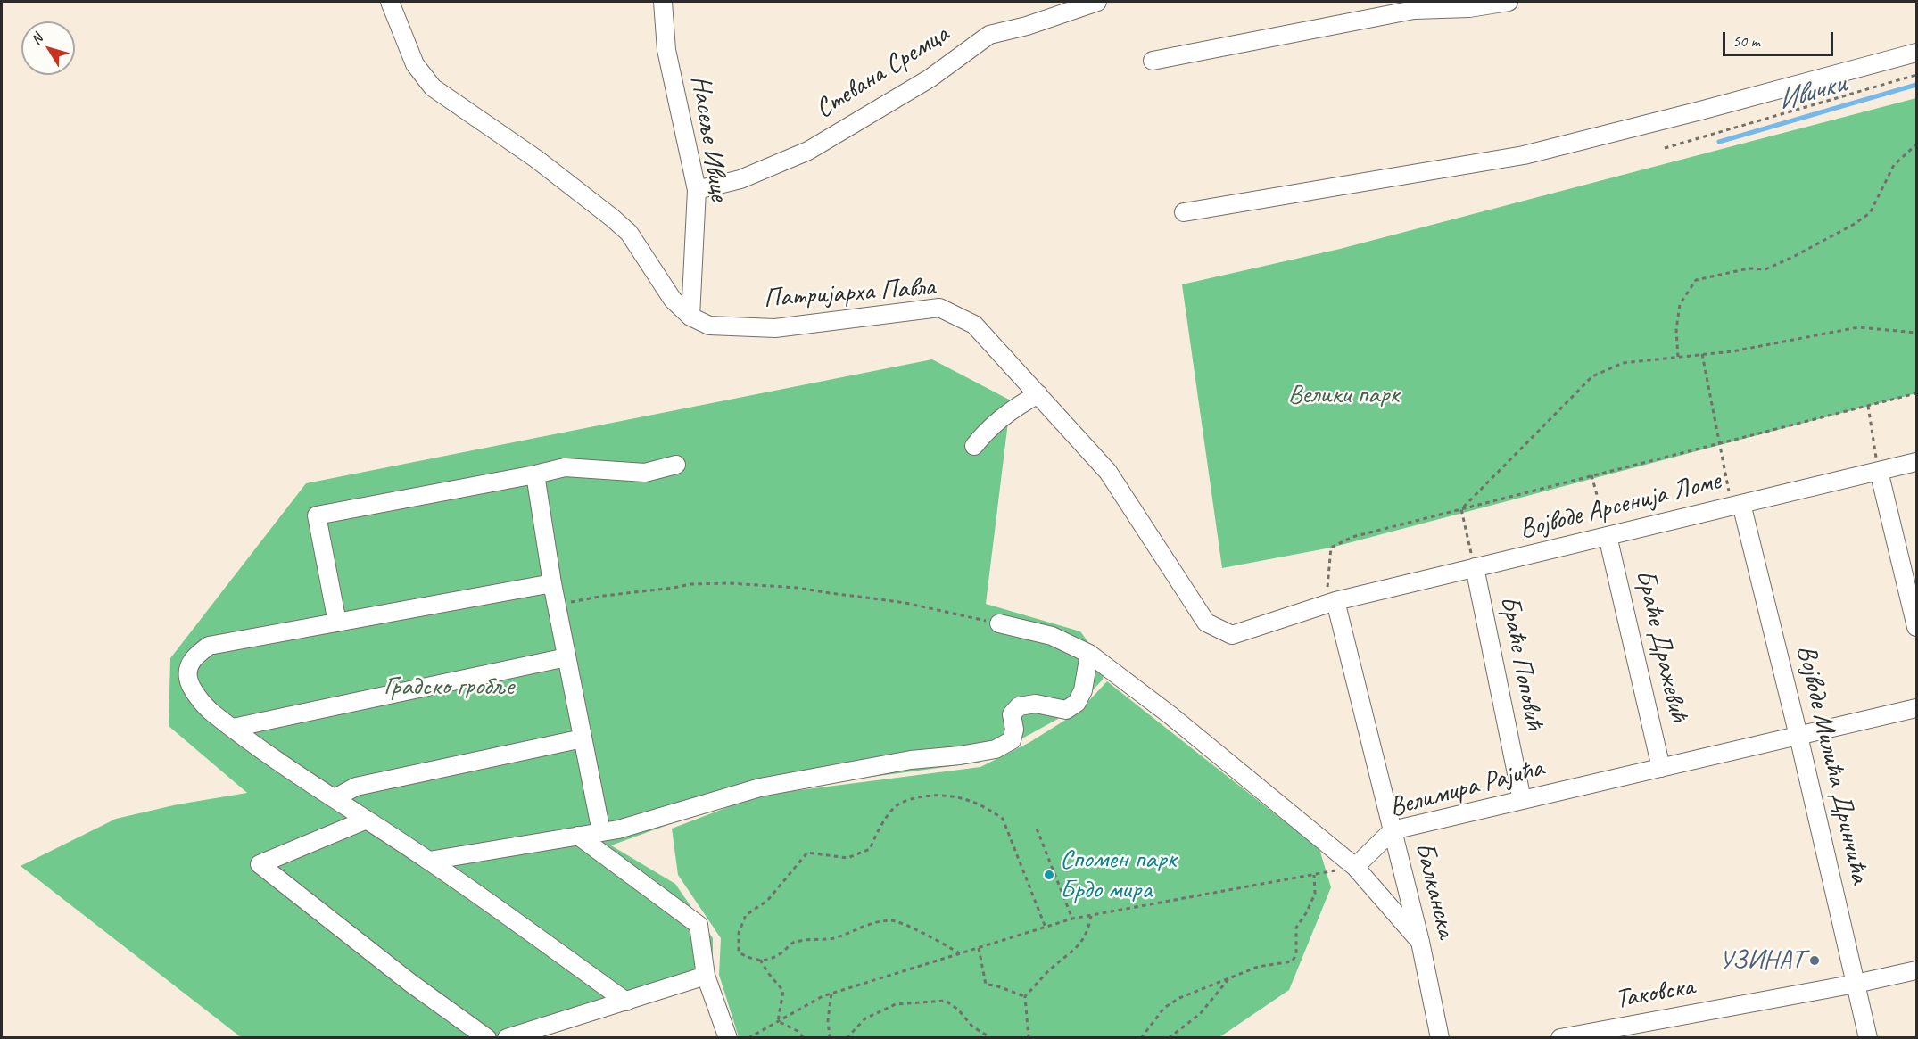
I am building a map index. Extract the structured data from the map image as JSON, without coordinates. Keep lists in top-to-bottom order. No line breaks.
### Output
{"streets":{"street":["Стевана Сремца","Насеље Ивице","Патријарха Павла","Војводе Арсенија Ломе","Браће Дражевић","Браће Поповић","Војводе Милића Дринчића","Велимира Рајића","Балканска","Таковска"]},"crossings":[["Стевана Сремца","Насеље Ивице"],["Насеље Ивице","Патријарха Павла"],["Патријарха Павла","Војводе Арсенија Ломе"],["Патријарха Павла","Балканска"],["Војводе Арсенија Ломе","Браће Дражевић"],["Војводе Арсенија Ломе","Браће Поповић"],["Војводе Арсенија Ломе","Војводе Милића Дринчића"],["Војводе Арсенија Ломе","Балканска"],["Браће Дражевић","Велимира Рајића"],["Браће Поповић","Велимира Рајића"],["Војводе Милића Дринчића","Велимира Рајића"],["Војводе Милића Дринчића","Таковска"],["Велимира Рајића","Балканска"]],"water":["Ивички"],"parks":["Велики парк","Градско гробље"],"places":["Спомен парк Брдо мира","УЗИНАТ"],"scale_bar":"50 m","north":"top left"}
